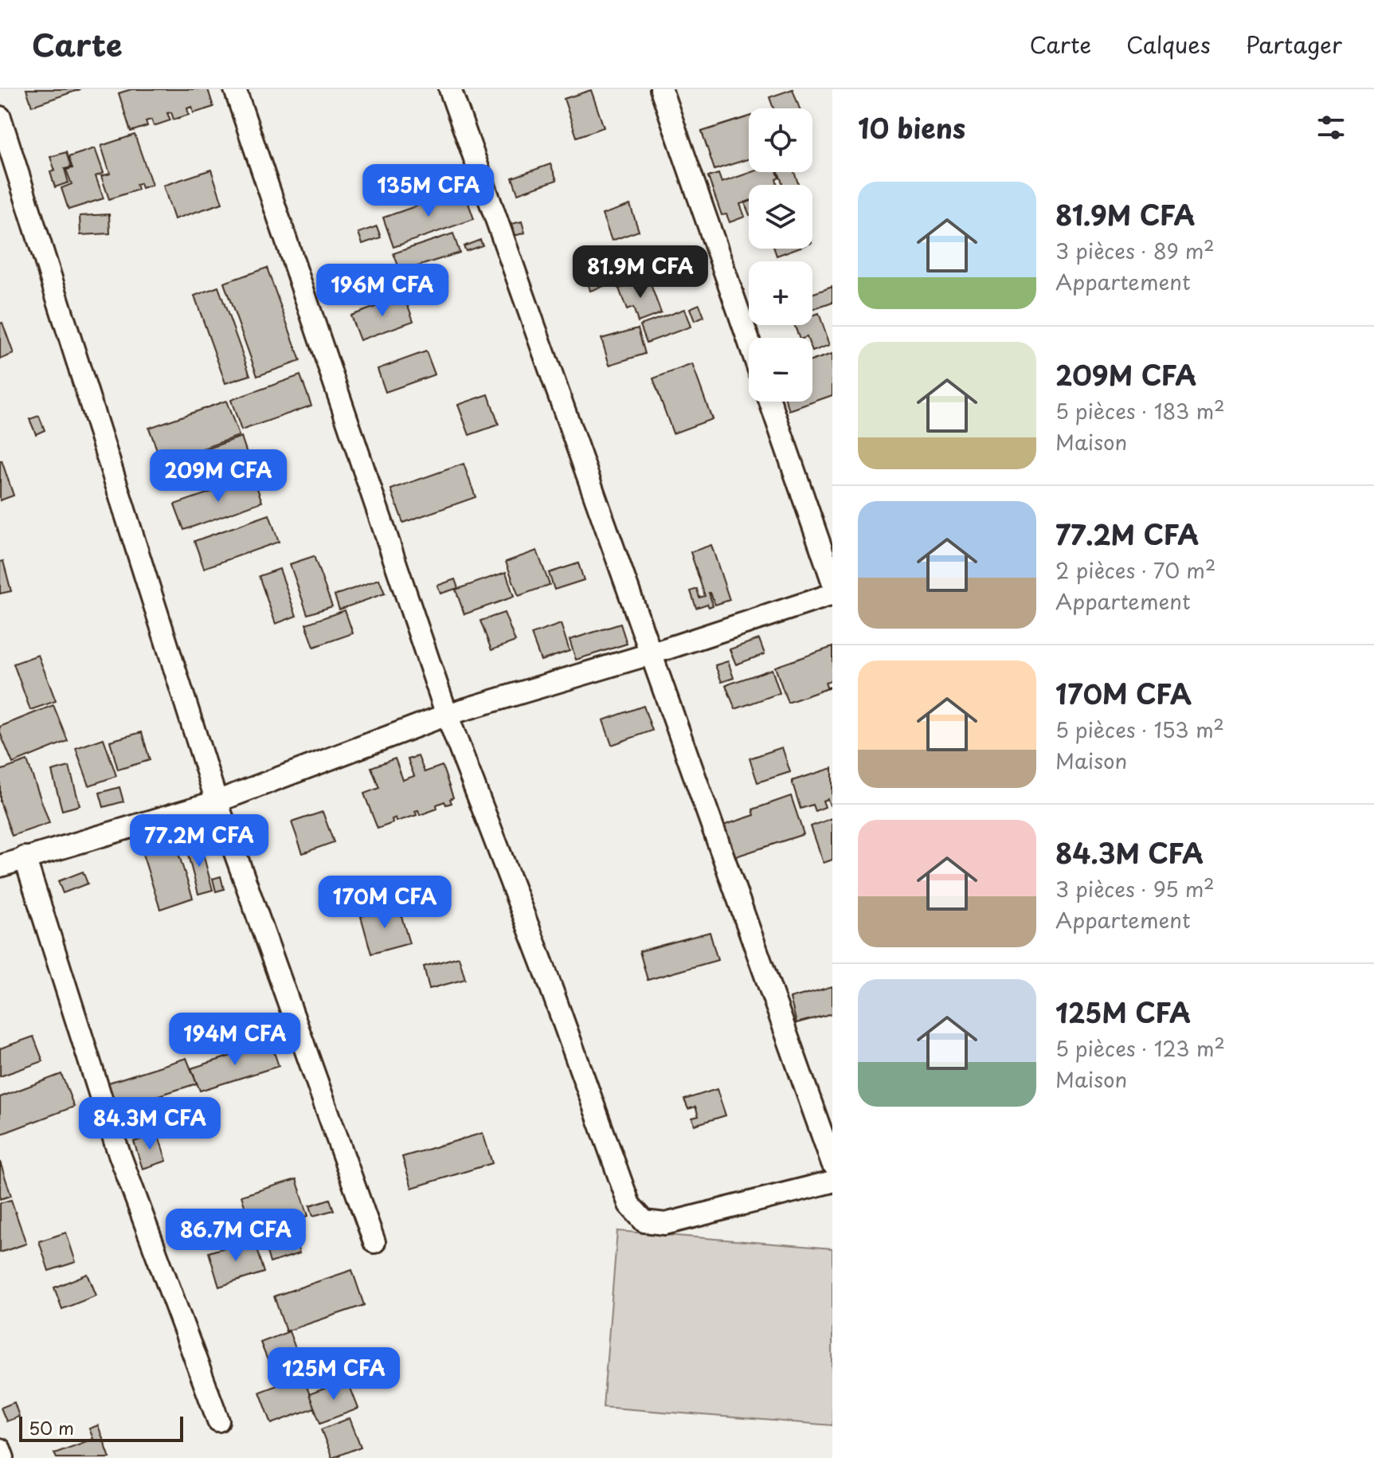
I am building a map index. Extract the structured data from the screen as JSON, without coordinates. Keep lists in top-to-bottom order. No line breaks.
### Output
{"scale_bar":"50 m","page":{"header":"Carte","nav":["Carte","Calques","Partager"],"heading":"10 biens","map_buttons":["+","−"],"price":["135M CFA","81.9M CFA","196M CFA","209M CFA","77.2M CFA","170M CFA","194M CFA","84.3M CFA","86.7M CFA","125M CFA"],"list":[{"name":"81.9M CFA","note":"3 pièces · 89 m² · Appartement"},{"name":"209M CFA","note":"5 pièces · 183 m² · Maison"},{"name":"77.2M CFA","note":"2 pièces · 70 m² · Appartement"},{"name":"170M CFA","note":"5 pièces · 153 m² · Maison"},{"name":"84.3M CFA","note":"3 pièces · 95 m² · Appartement"},{"name":"125M CFA","note":"5 pièces · 123 m² · Maison"}],"scale":"50 m"}}
